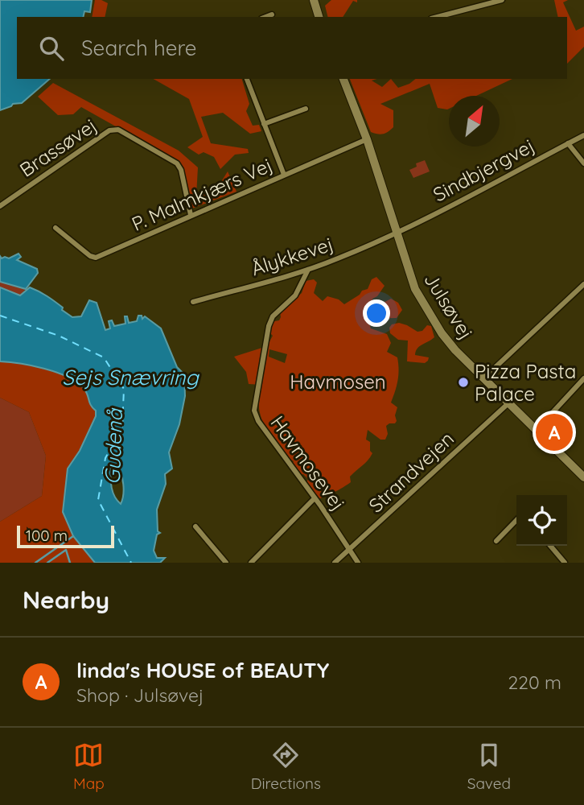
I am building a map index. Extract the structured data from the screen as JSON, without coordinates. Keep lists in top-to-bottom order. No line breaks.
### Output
{"streets":{"street":["Brassøvej","Sindbjergvej","P. Malmkjærs Vej","Ålykkevej","Julsøvej","Havmosevej","Strandvejen"]},"crossings":[["Brassøvej","P. Malmkjærs Vej"],["Sindbjergvej","Ålykkevej"],["Sindbjergvej","Julsøvej"],["P. Malmkjærs Vej","Julsøvej"],["Ålykkevej","Julsøvej"],["Ålykkevej","Havmosevej"],["Julsøvej","Strandvejen"],["Havmosevej","Strandvejen"]],"water":["Sejs Snævring","Gudenå"],"parks":["Havmosen"],"places":["Pizza Pasta Palace"],"scale_bar":"100 m","north":"top right","page":{"search":"Search here","pins":"A","scale":"100 m","heading":"Nearby","list":[{"mark":"A","name":"linda's HOUSE of BEAUTY","note":"Shop · Julsøvej","value":"220 m"}],"nav":["Map","Directions","Saved"]}}
